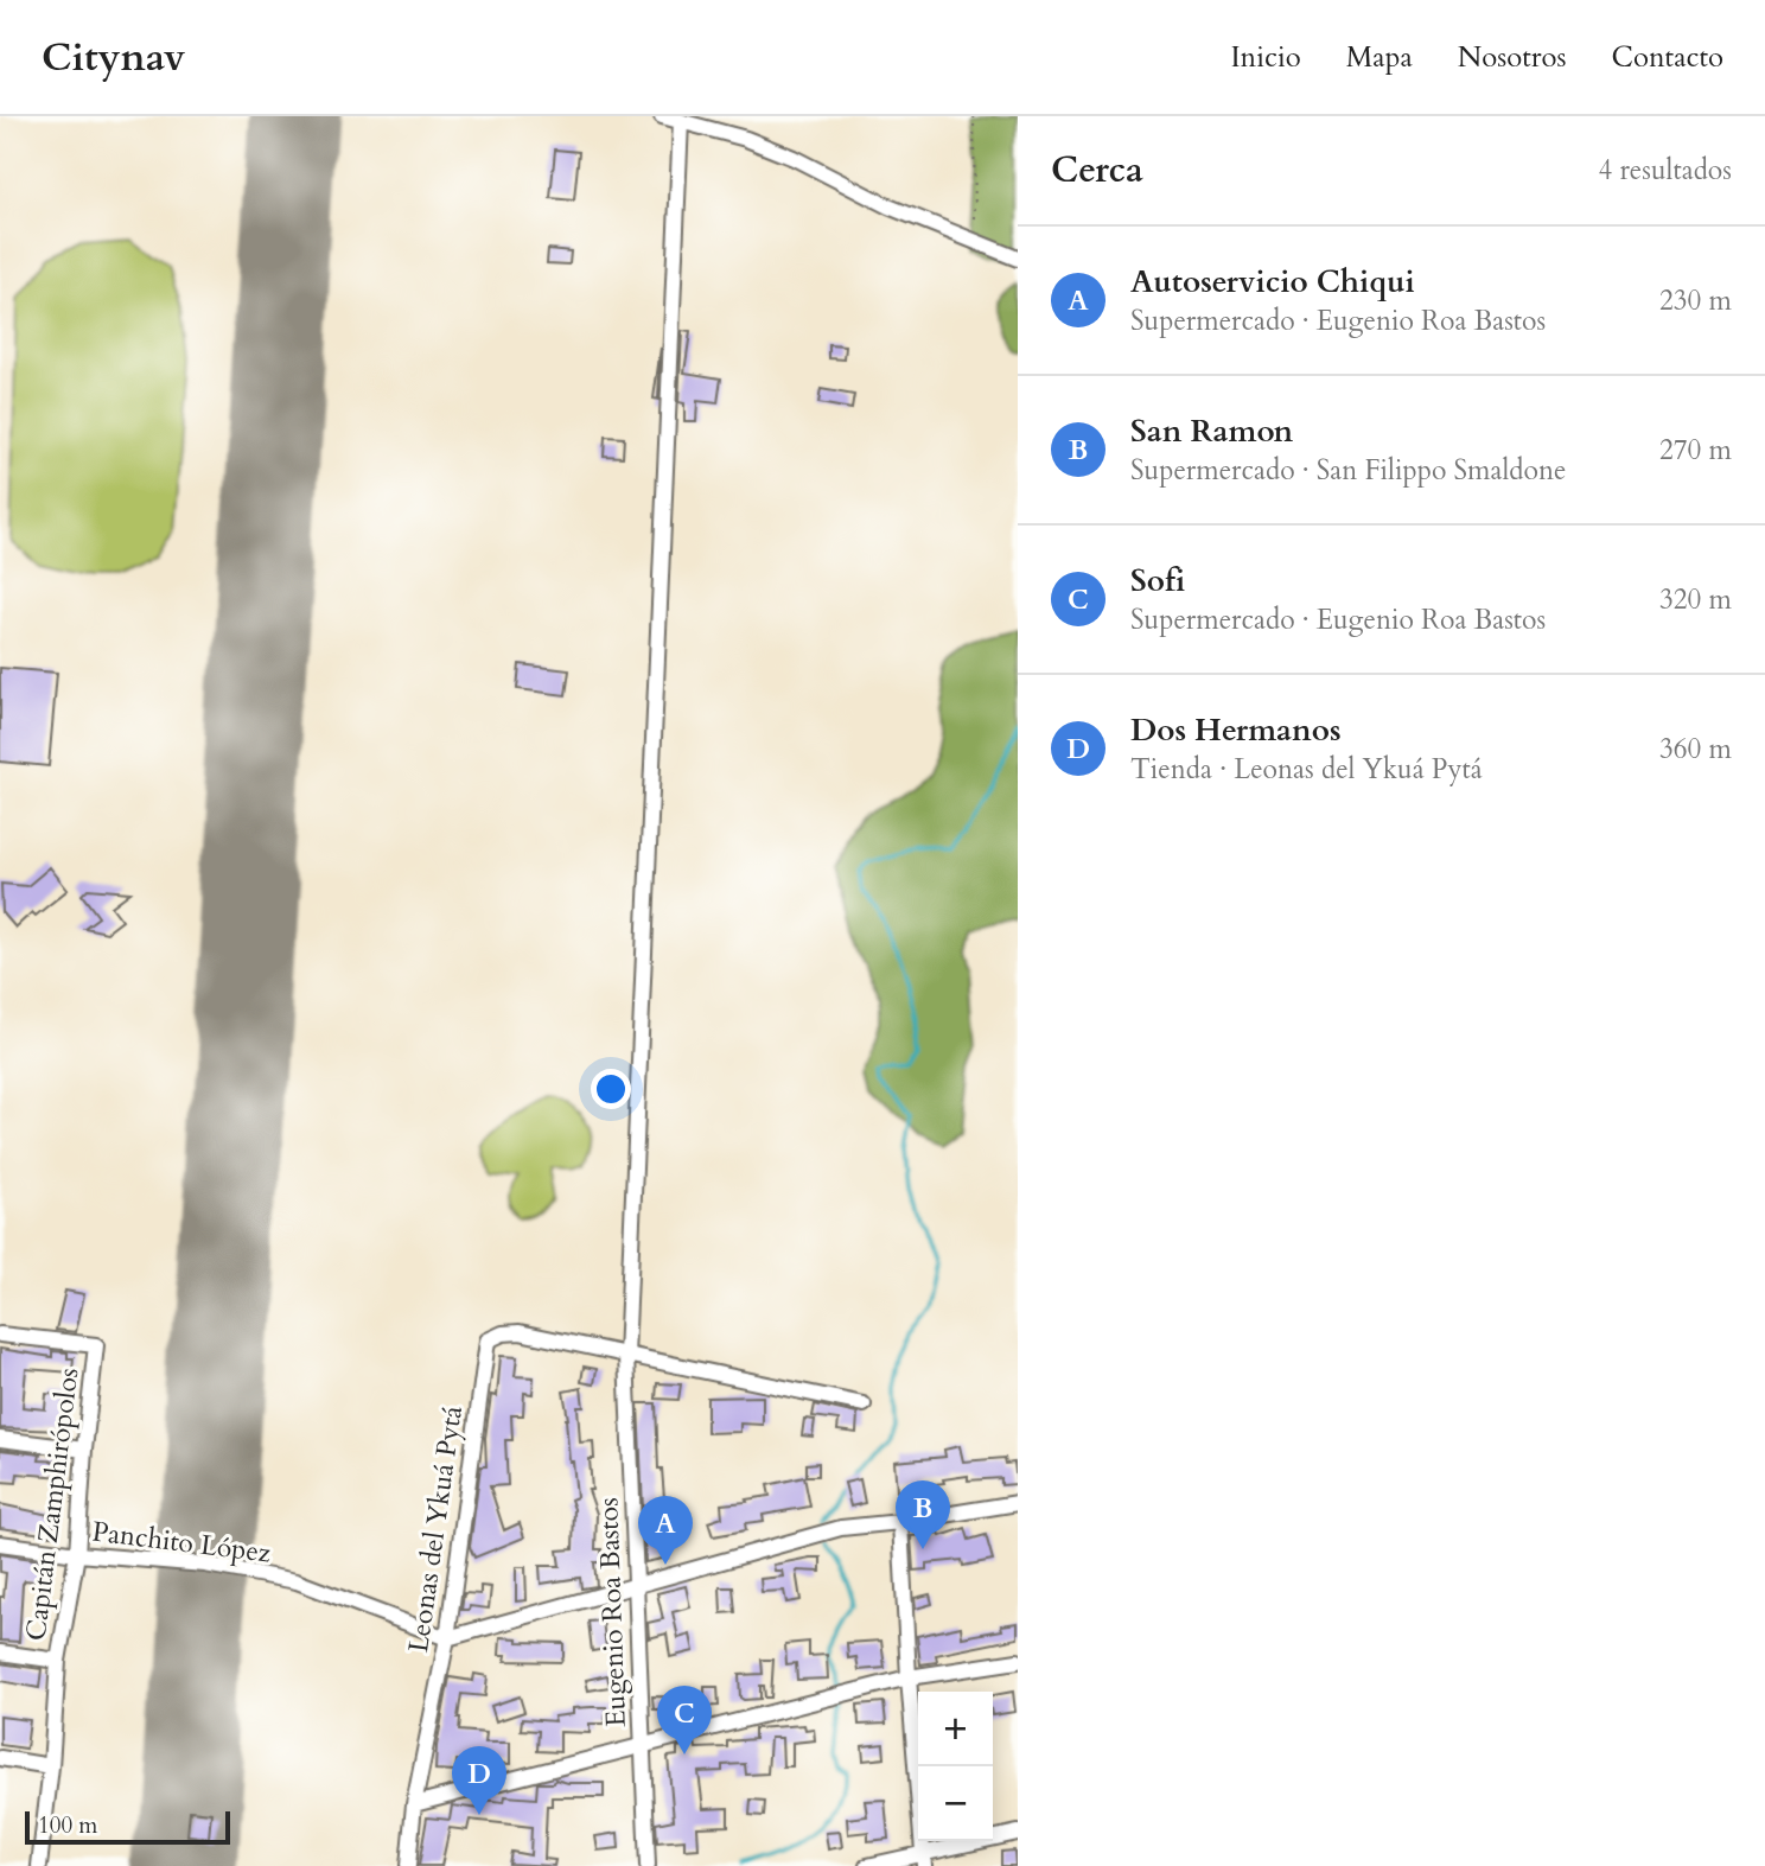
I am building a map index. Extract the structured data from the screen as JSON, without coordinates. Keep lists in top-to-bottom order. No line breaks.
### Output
{"streets":{"street":["Capitán Zamphirópolos","Leonas del Ykuá Pytá","Panchito López","Eugenio Roa Bastos"]},"crossings":[["Capitán Zamphirópolos","Panchito López"],["Leonas del Ykuá Pytá","Panchito López"],["Leonas del Ykuá Pytá","Eugenio Roa Bastos"]],"scale_bar":"100 m","page":{"header":"Citynav","nav":["Inicio","Mapa","Nosotros","Contacto"],"heading":["Cerca","4 resultados"],"list":[{"mark":"A","name":"Autoservicio Chiqui","note":"Supermercado · Eugenio Roa Bastos","value":"230 m"},{"mark":"B","name":"San Ramon","note":"Supermercado · San Filippo Smaldone","value":"270 m"},{"mark":"C","name":"Sofi","note":"Supermercado · Eugenio Roa Bastos","value":"320 m"},{"mark":"D","name":"Dos Hermanos","note":"Tienda · Leonas del Ykuá Pytá","value":"360 m"}],"pins":["B","A","C","D"],"map_buttons":["+","−"],"scale":"100 m"}}
